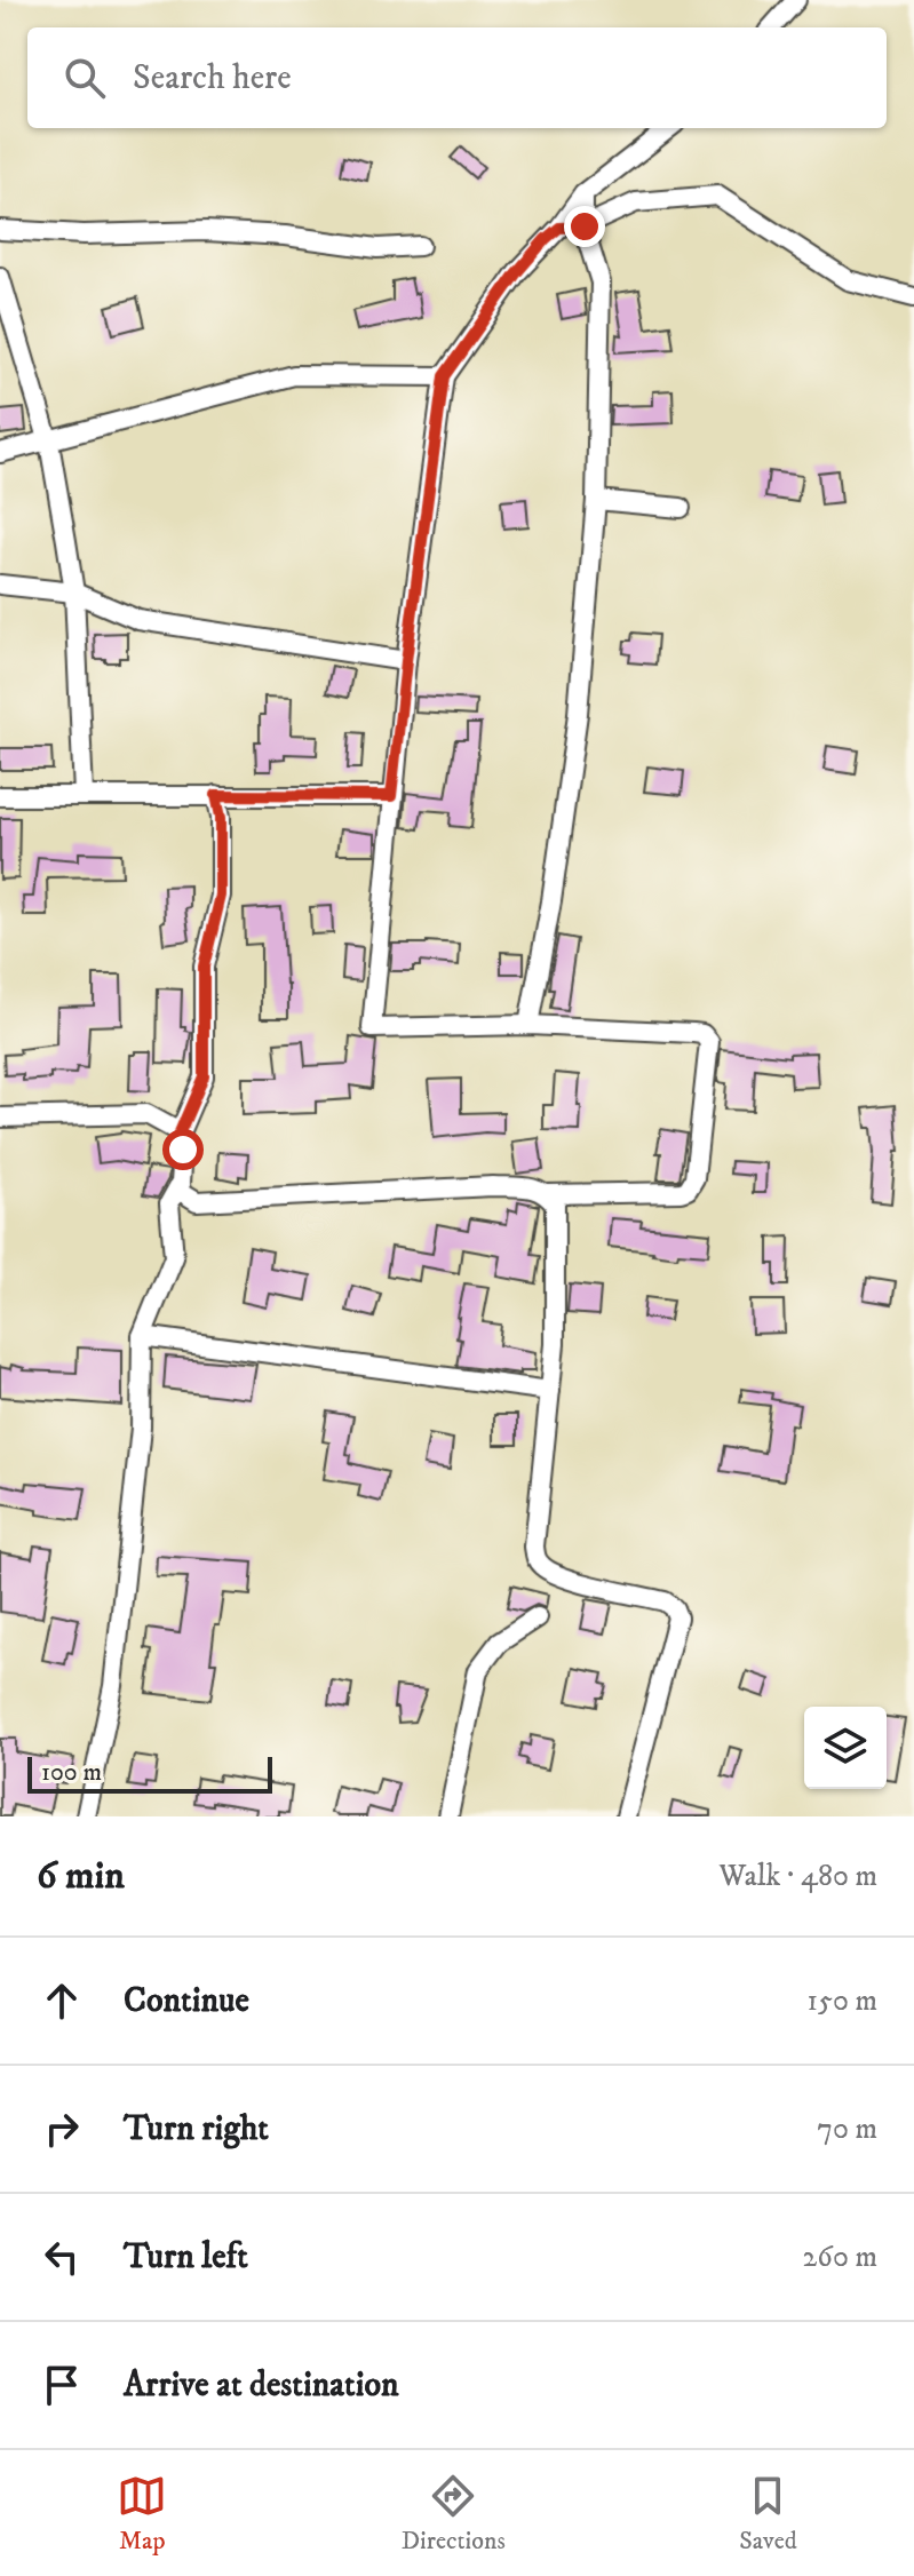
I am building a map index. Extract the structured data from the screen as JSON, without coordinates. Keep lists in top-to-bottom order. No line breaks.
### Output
{"scale_bar":"100 m","page":{"search":"Search here","scale":"100 m","heading":["6 min","Walk · 480 m"],"list":[["Continue","150 m"],["Turn right","70 m"],["Turn left","260 m"],"Arrive at destination"],"nav":["Map","Directions","Saved"]}}
